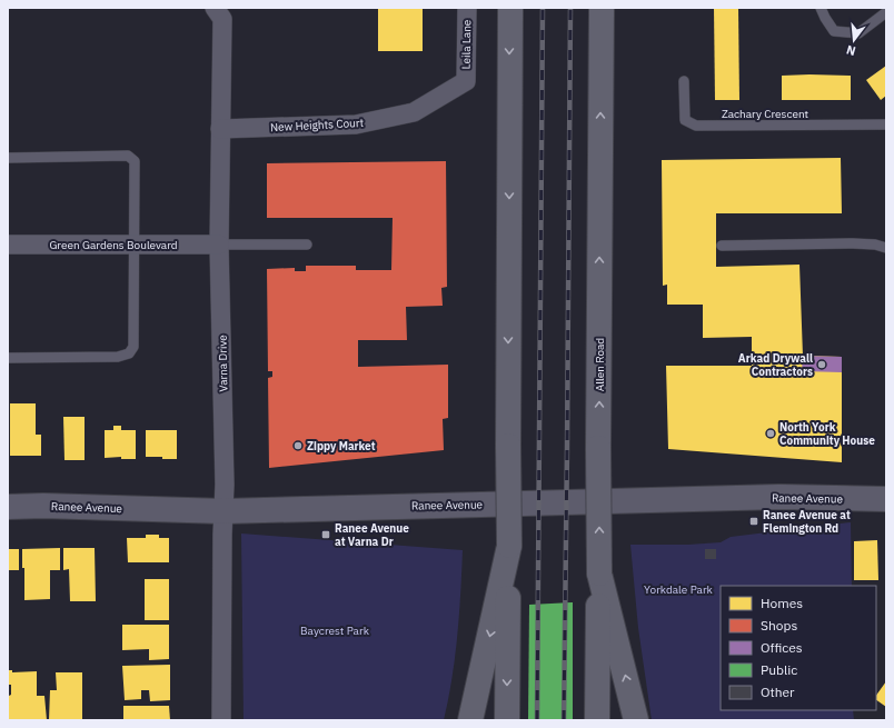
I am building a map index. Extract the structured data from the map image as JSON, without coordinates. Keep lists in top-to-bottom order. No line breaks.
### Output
{"streets":{"highway":["Allen Road"],"street":["Leila Lane","New Heights Court","Green Gardens Boulevard","Varna Drive","Ranee Avenue"],"lane":["Zachary Crescent"]},"crossings":[["Leila Lane","New Heights Court"],["New Heights Court","Varna Drive"],["Green Gardens Boulevard","Varna Drive"],["Varna Drive","Ranee Avenue"]],"parks":["Yorkdale Park","Baycrest Park"],"places":{"other":["Arkad Drywall Contractors","North York Community House","Zippy Market"],"transit":["Ranee Avenue at Flemington Rd","Ranee Avenue at Varna Dr"]},"legend":["Homes","Shops","Offices","Public","Other"],"north":"bottom"}
